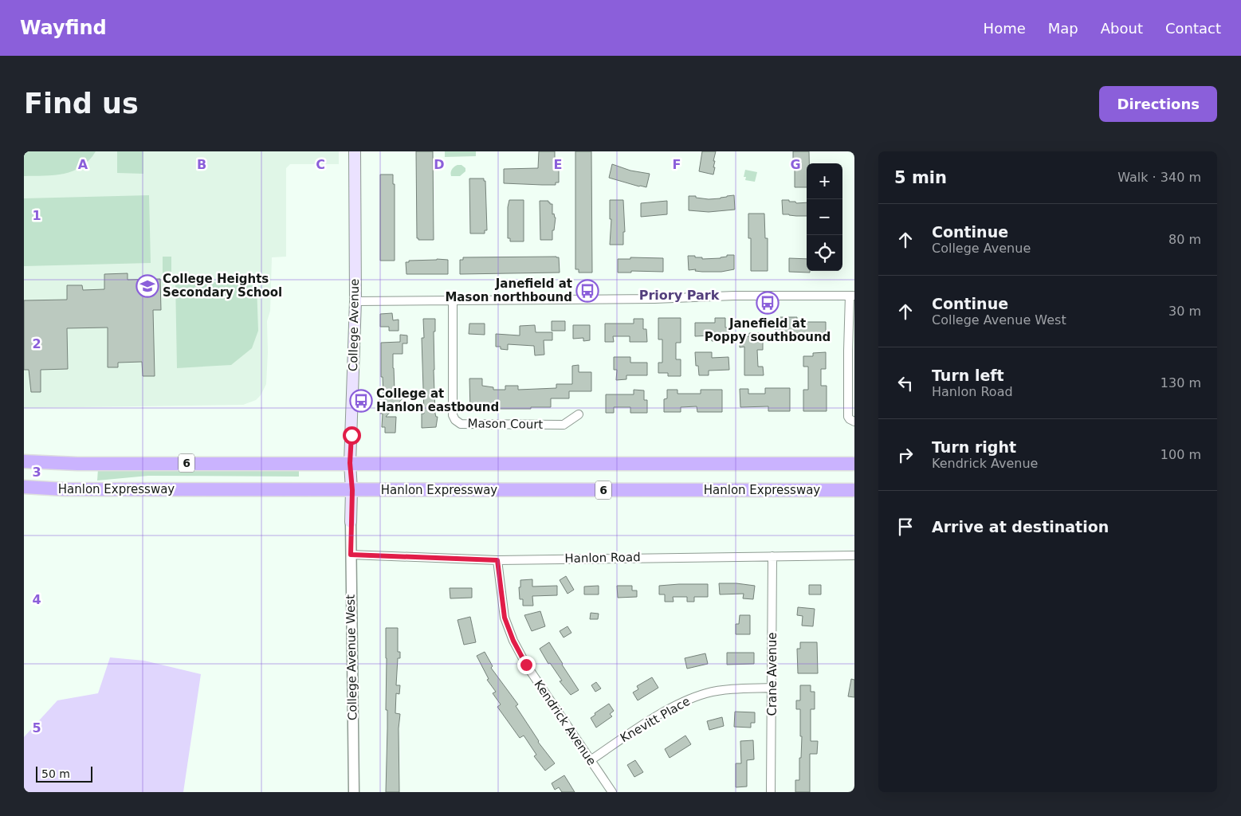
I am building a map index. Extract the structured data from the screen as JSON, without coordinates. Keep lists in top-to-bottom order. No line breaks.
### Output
{"streets":{"highway":["6","Hanlon Expressway"],"main road":["College Avenue"],"street":["Mason Court","Hanlon Road","College Avenue West","Crane Avenue","Knevitt Place","Kendrick Avenue"]},"crossings":[["College Avenue","6"],["College Avenue","Hanlon Expressway"],["College Avenue","College Avenue West"],["Hanlon Road","College Avenue West"],["Hanlon Road","Crane Avenue"],["Hanlon Road","Kendrick Avenue"],["Crane Avenue","Knevitt Place"],["Knevitt Place","Kendrick Avenue"]],"districts":["Priory Park"],"places":{"school or university":["College Heights Secondary School"],"bus stop":["Janefield at Mason northbound","Janefield at Poppy southbound","College at Hanlon eastbound"]},"scale_bar":"50 m","page":{"header":"Wayfind","nav":["Home","Map","About","Contact"],"buttons":"Directions","title":"Find us","heading":["5 min","Walk · 340 m"],"map_buttons":["+","−"],"list":[["Continue","College Avenue","80 m"],["Continue","College Avenue West","30 m"],["Turn left","Hanlon Road","130 m"],["Turn right","Kendrick Avenue","100 m"],"Arrive at destination"],"scale":"50 m"},"grid":{"columns":["A","B","C","D","E","F","G"],"rows":["1","2","3","4","5"]}}
